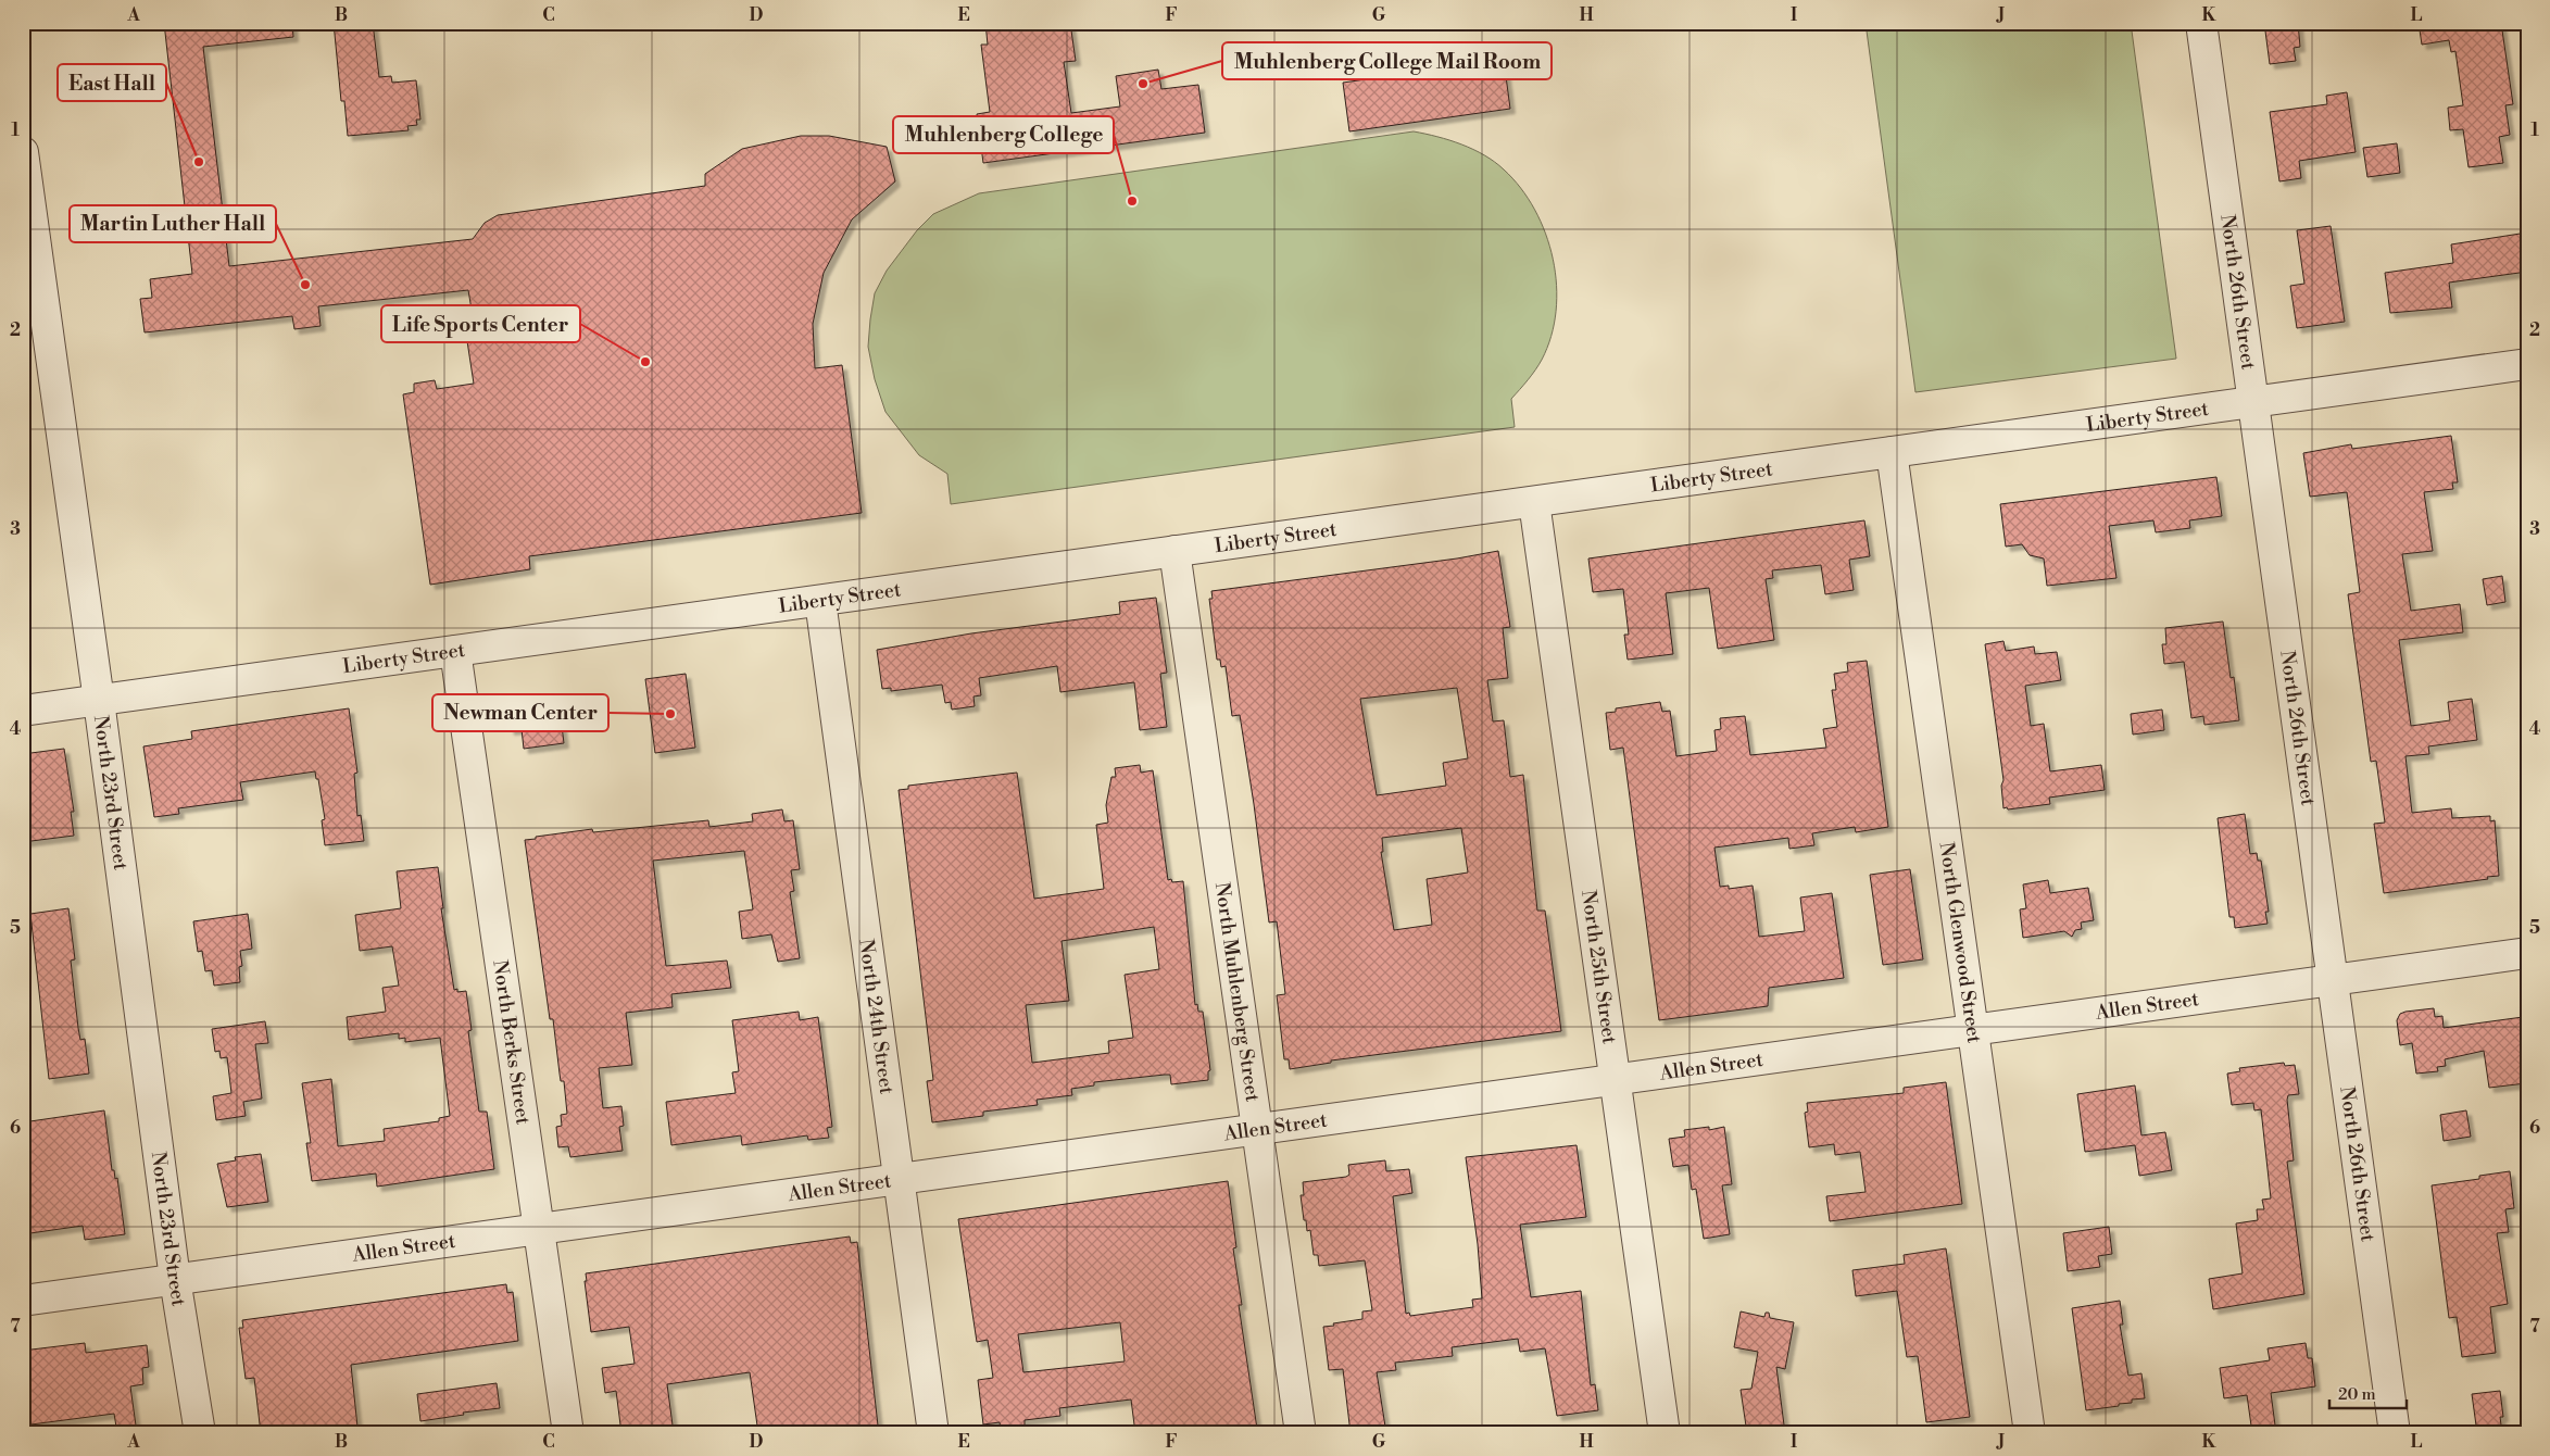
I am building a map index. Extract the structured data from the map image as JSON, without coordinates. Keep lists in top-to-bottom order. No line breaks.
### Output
{"streets":{"street":["North 26th Street","Liberty Street","North 23rd Street","North Glenwood Street","North 25th Street","North Muhlenberg Street","Allen Street","North 24th Street","North Berks Street"]},"crossings":[["North 26th Street","Liberty Street"],["North 26th Street","Allen Street"],["Liberty Street","North 23rd Street"],["Liberty Street","North Glenwood Street"],["Liberty Street","North 25th Street"],["Liberty Street","North Muhlenberg Street"],["Liberty Street","North 24th Street"],["Liberty Street","North Berks Street"],["North 23rd Street","Allen Street"],["North Glenwood Street","Allen Street"],["North 25th Street","Allen Street"],["North Muhlenberg Street","Allen Street"],["Allen Street","North 24th Street"],["Allen Street","North Berks Street"]],"places":["Muhlenberg College Mail Room","East Hall","Muhlenberg College","Martin Luther Hall","Life Sports Center","Newman Center"],"scale_bar":"20 m","grid":{"columns":["A","B","C","D","E","F","G","H","I","J","K","L"],"rows":["1","2","3","4","5","6","7"]}}
